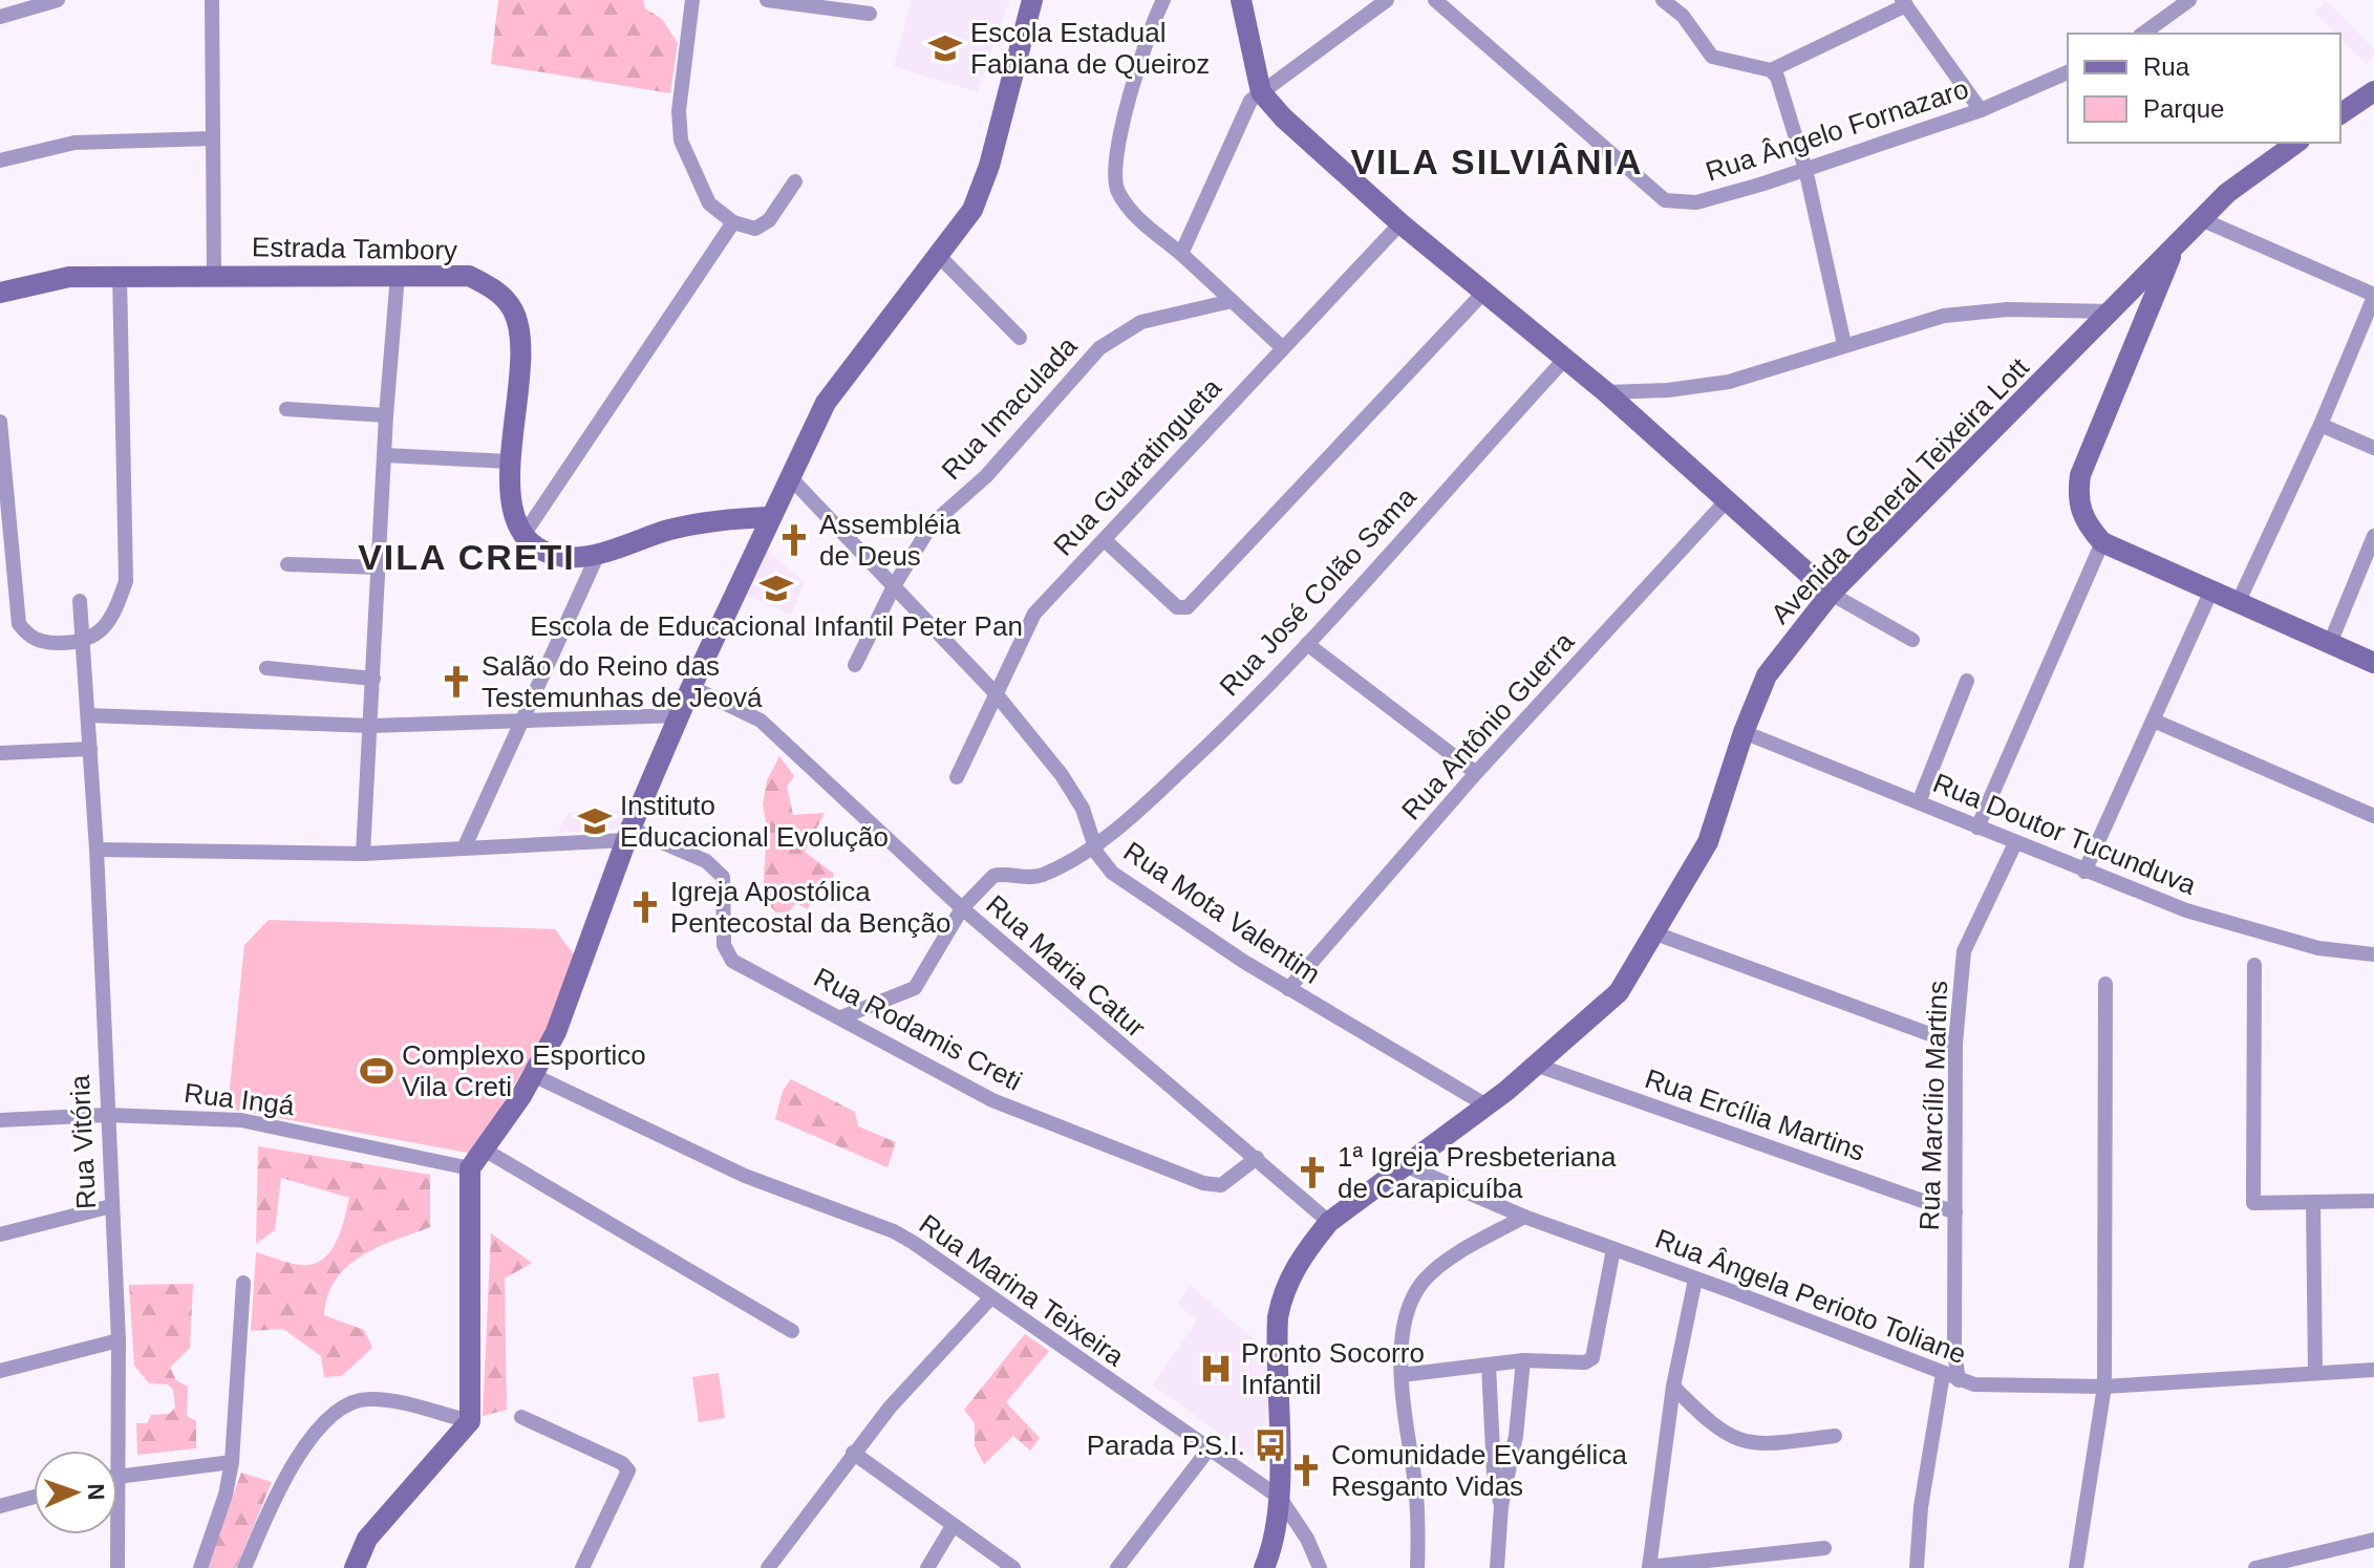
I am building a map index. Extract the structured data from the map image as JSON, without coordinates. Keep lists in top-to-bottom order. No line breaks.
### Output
{"streets":{"street":["Rua Ângelo Fornazaro","Estrada Tambory","Rua Imaculada","Rua Guaratingueta","Avenida General Teixeira Lott","Rua José Colão Sama","Rua Antônio Guerra","Rua Doutor Tucunduva","Rua Mota Valentim","Rua Maria Catur","Rua Rodamis Creti","Rua Ingá","Rua Marcílio Martins","Rua Ercília Martins","Rua Vitória","Rua Marina Teixeira","Rua Ângela Perioto Toliane"]},"crossings":[["Rua Imaculada","Rua Mota Valentim"],["Rua Guaratingueta","Rua Mota Valentim"],["Avenida General Teixeira Lott","Rua Doutor Tucunduva"],["Avenida General Teixeira Lott","Rua Mota Valentim"],["Avenida General Teixeira Lott","Rua Maria Catur"],["Avenida General Teixeira Lott","Rua Ercília Martins"],["Avenida General Teixeira Lott","Rua Marina Teixeira"],["Avenida General Teixeira Lott","Rua Ângela Perioto Toliane"],["Rua José Colão Sama","Rua Mota Valentim"],["Rua José Colão Sama","Rua Maria Catur"],["Rua José Colão Sama","Rua Rodamis Creti"],["Rua Antônio Guerra","Rua Mota Valentim"],["Rua Doutor Tucunduva","Rua Marcílio Martins"],["Rua Maria Catur","Rua Rodamis Creti"],["Rua Ingá","Rua Vitória"],["Rua Marcílio Martins","Rua Ercília Martins"],["Rua Marcílio Martins","Rua Ângela Perioto Toliane"]],"districts":["VILA SILVIÂNIA","VILA CRETI"],"places":{"school or university":["Escola Estadual Fabiana de Queiroz","Escola de Educacional Infantil Peter Pan","Instituto Educacional Evolução"],"church":["Assembléia de Deus","Salão do Reino das Testemunhas de Jeová","Igreja Apostólica Pentecostal da Benção","1ª Igreja Presbeteriana de Carapicuíba","Comunidade Evangélica Resganto Vidas"],"sports":["Complexo Esportico Vila Creti"],"hospital":["Pronto Socorro Infantil"],"bus stop":["Parada P.S.I."]},"legend":["Rua","Parque"],"north":"right"}
